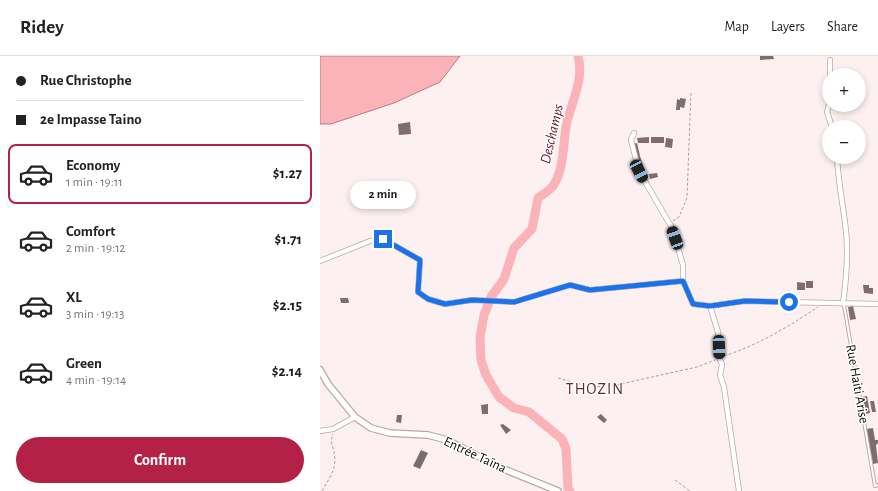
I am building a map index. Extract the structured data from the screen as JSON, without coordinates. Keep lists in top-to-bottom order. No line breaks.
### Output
{"streets":{"street":["Entrée Taïna"],"lane":["Rue Haiti Arise"]},"districts":["THOZIN"],"water":["Deschamps"],"page":{"header":"Ridey","nav":["Map","Layers","Share"],"banner":["Rue Christophe","2e Impasse Taino"],"map_buttons":["+","−"],"list":[{"name":"Economy","note":"1 min · 19:11","value":"$1.27"},{"name":"Comfort","note":"2 min · 19:12","value":"$1.71"},{"name":"XL","note":"3 min · 19:13","value":"$2.15"},{"name":"Green","note":"4 min · 19:14","value":"$2.14"}],"bubble":"2 min","buttons":"Confirm"}}
